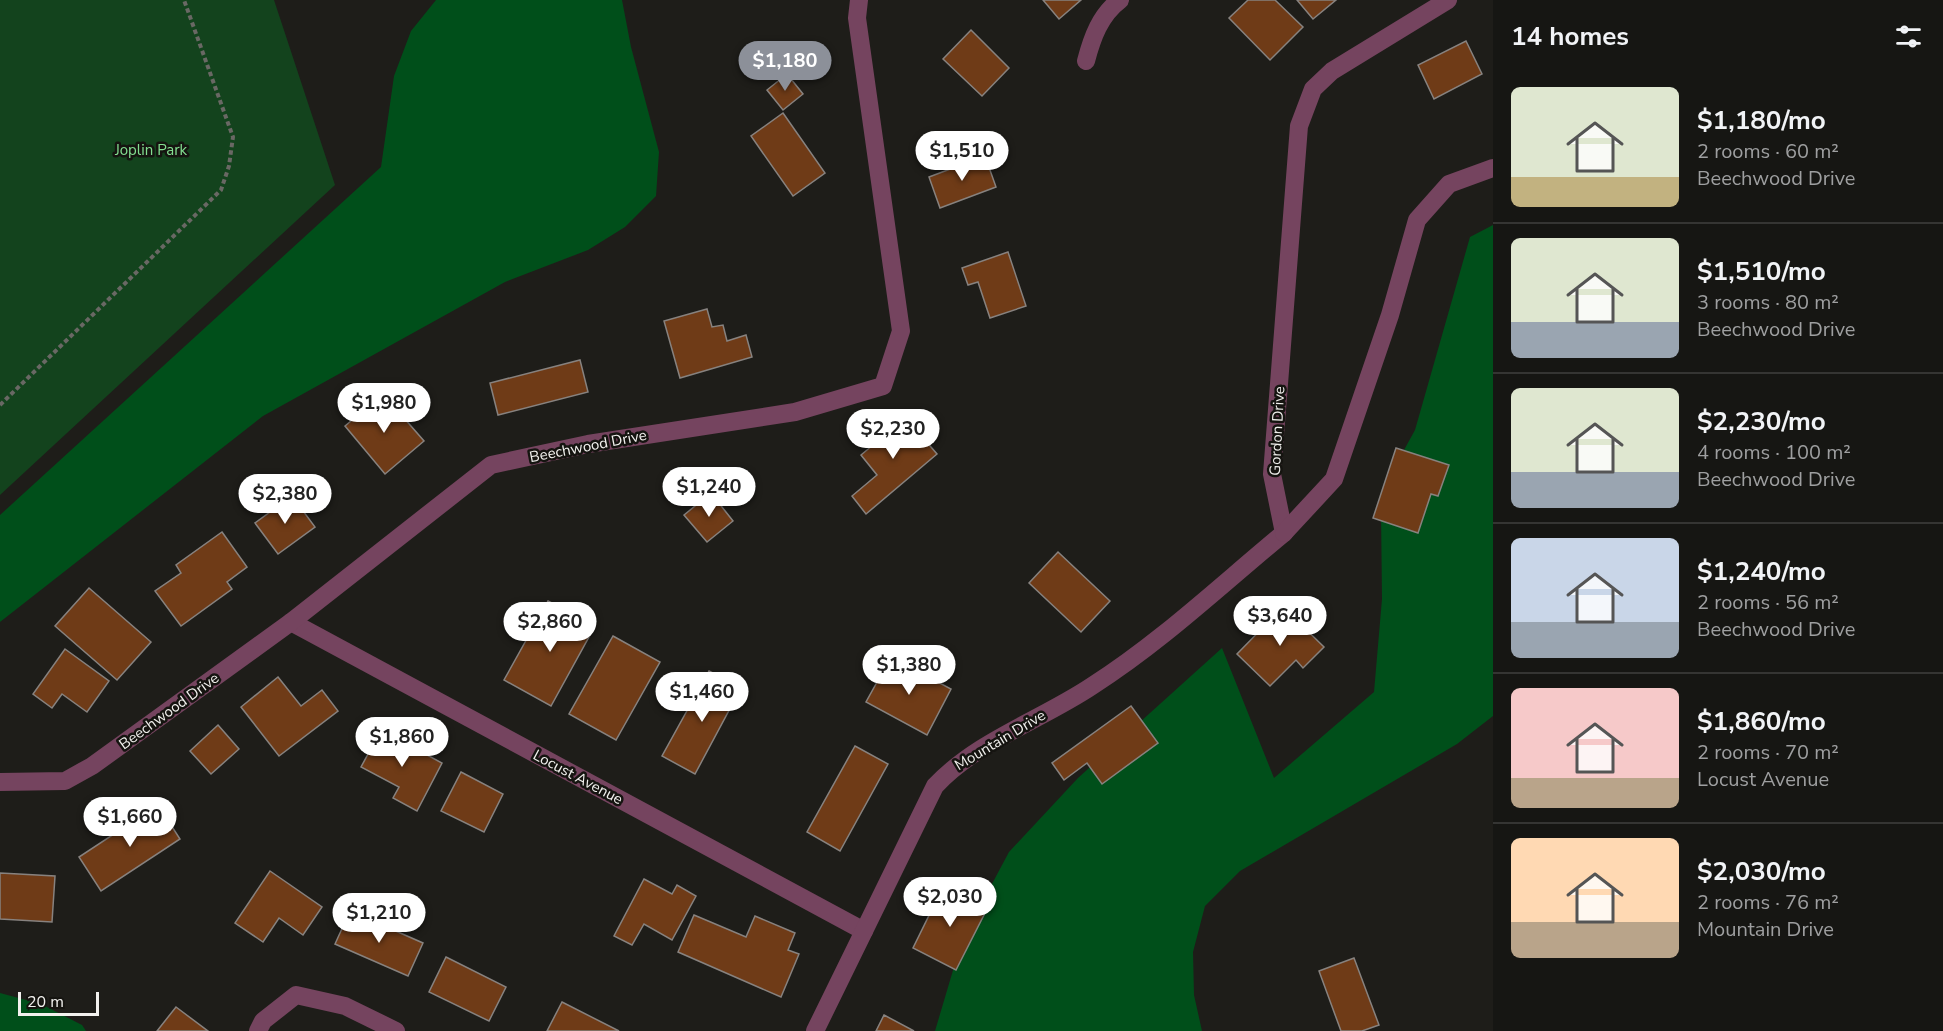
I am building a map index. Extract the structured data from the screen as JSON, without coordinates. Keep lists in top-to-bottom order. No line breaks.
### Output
{"streets":{"street":["Gordon Drive","Beechwood Drive","Mountain Drive","Locust Avenue"]},"crossings":[["Gordon Drive","Mountain Drive"],["Beechwood Drive","Locust Avenue"],["Mountain Drive","Locust Avenue"]],"parks":["Joplin Park"],"scale_bar":"20 m","page":{"heading":"14 homes","price":["$1,180","$1,510","$1,980","$2,230","$1,240","$2,380","$3,640","$2,860","$1,380","$1,460","$1,860","$1,660","$2,030","$1,210"],"list":[{"name":"$1,180/mo","note":"2 rooms · 60 m² · Beechwood Drive"},{"name":"$1,510/mo","note":"3 rooms · 80 m² · Beechwood Drive"},{"name":"$2,230/mo","note":"4 rooms · 100 m² · Beechwood Drive"},{"name":"$1,240/mo","note":"2 rooms · 56 m² · Beechwood Drive"},{"name":"$1,860/mo","note":"2 rooms · 70 m² · Locust Avenue"},{"name":"$2,030/mo","note":"2 rooms · 76 m² · Mountain Drive"}],"scale":"20 m"}}
